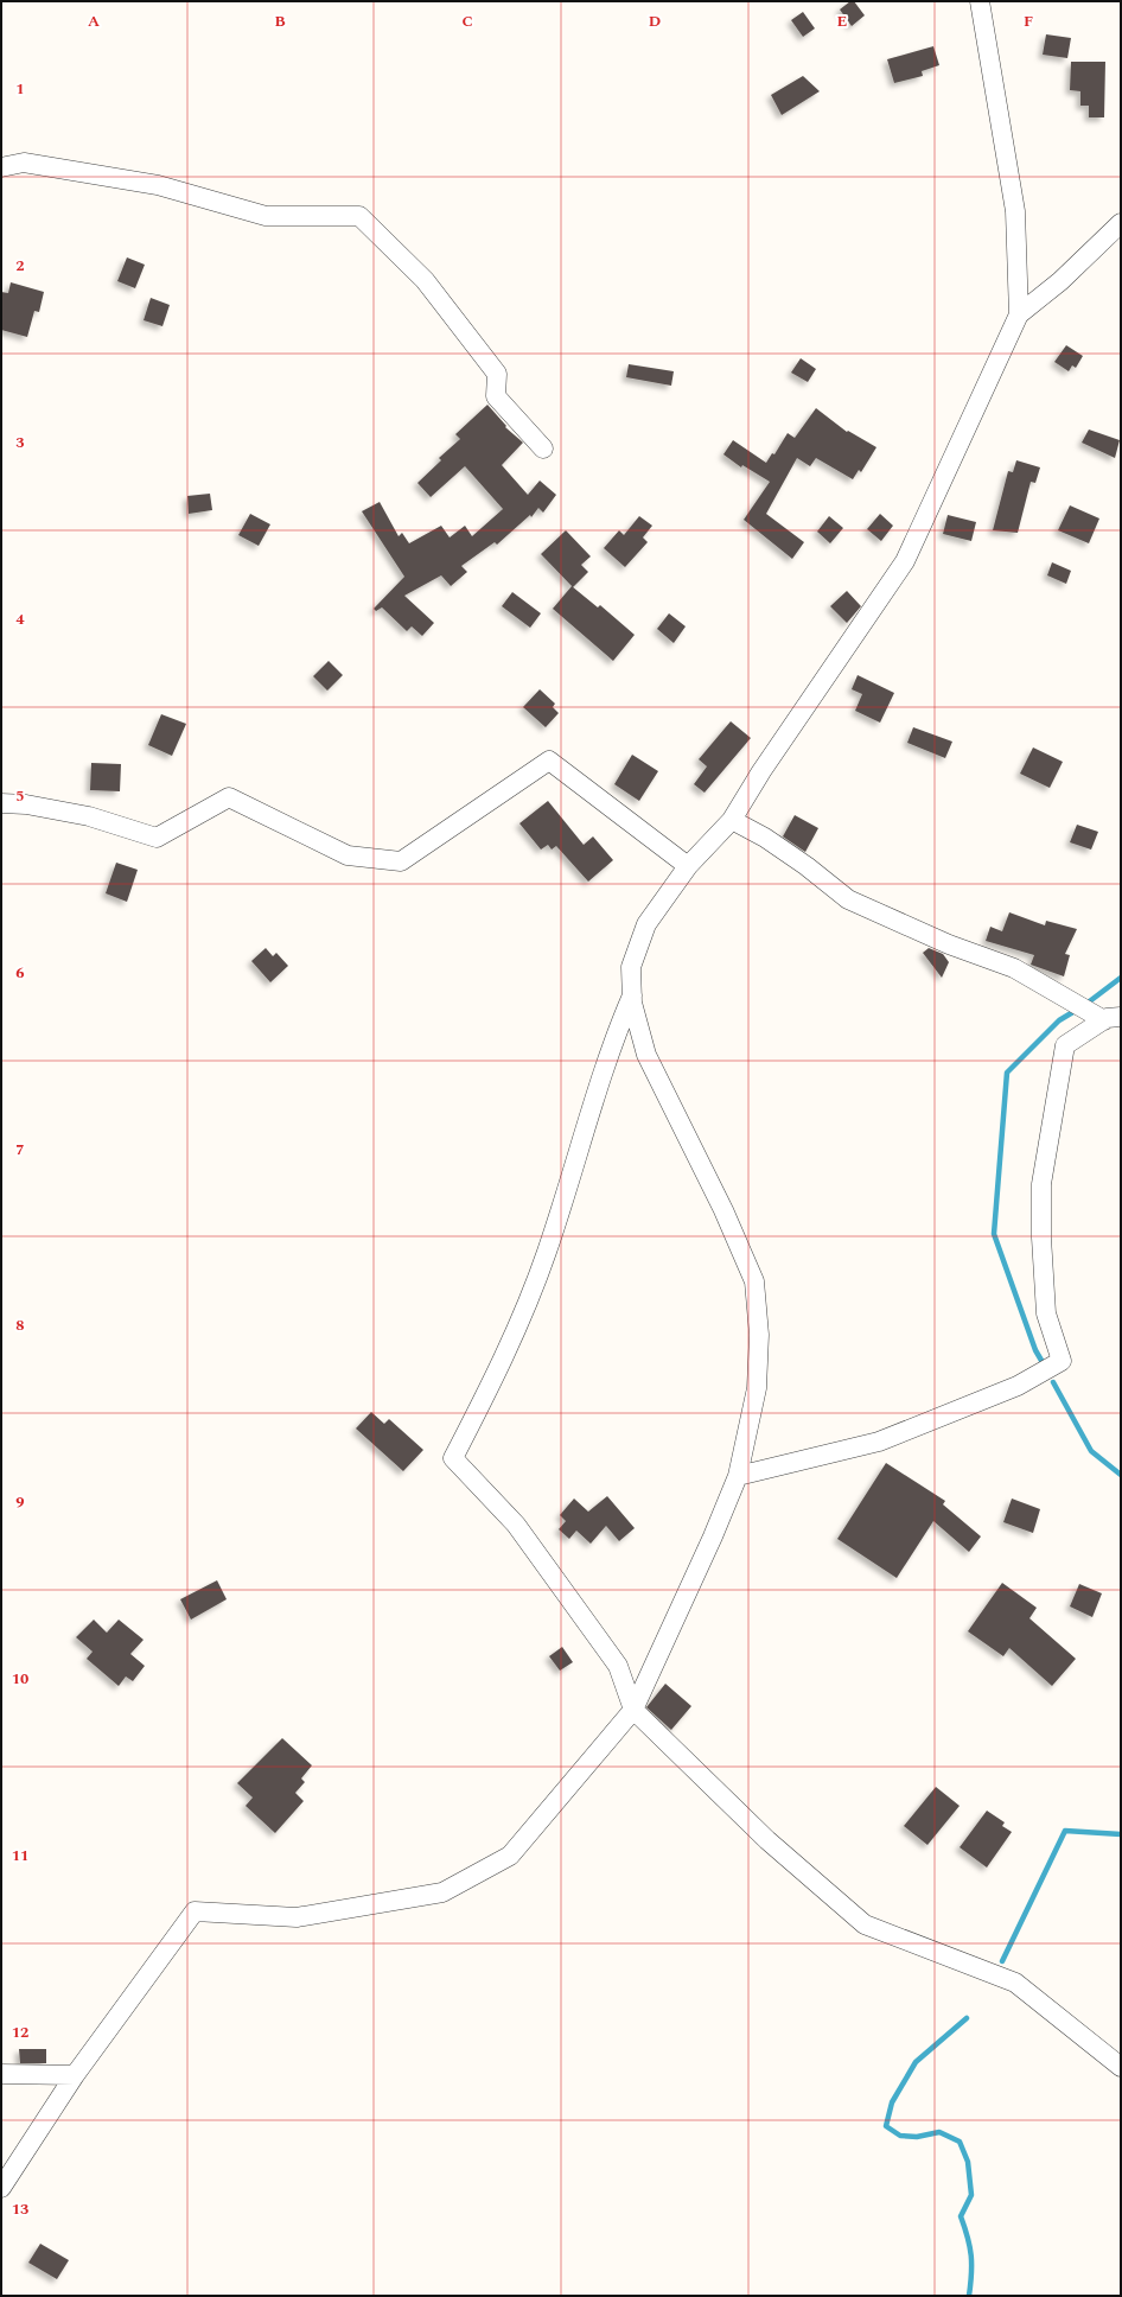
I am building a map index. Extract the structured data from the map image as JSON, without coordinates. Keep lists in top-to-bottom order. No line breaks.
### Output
{"grid":{"columns":["A","B","C","D","E","F"],"rows":["1","2","3","4","5","6","7","8","9","10","11","12","13"]}}
